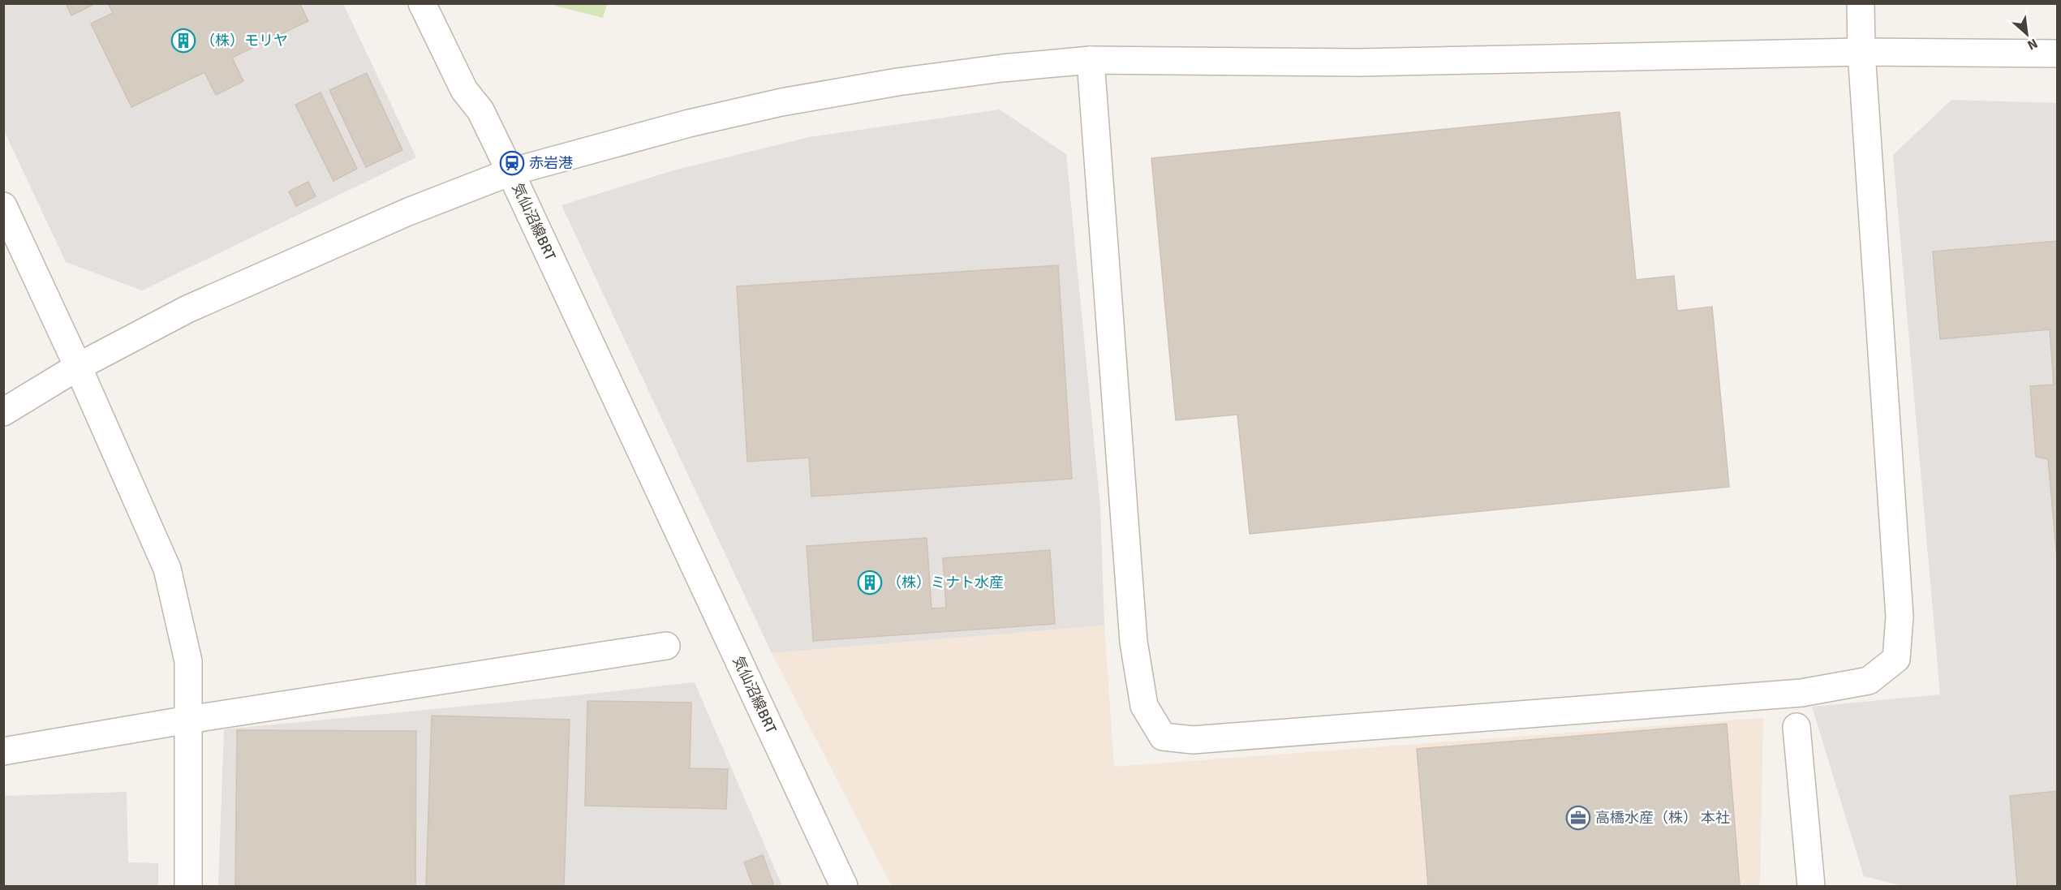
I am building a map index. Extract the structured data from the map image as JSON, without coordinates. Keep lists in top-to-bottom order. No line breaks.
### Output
{"streets":{"street":["気仙沼線BRT"]},"places":{"building":["（株）モリヤ","（株）ミナト水産"],"station":["赤岩港"],"office":["高橋水産（株） 本社"]},"north":"bottom right"}
